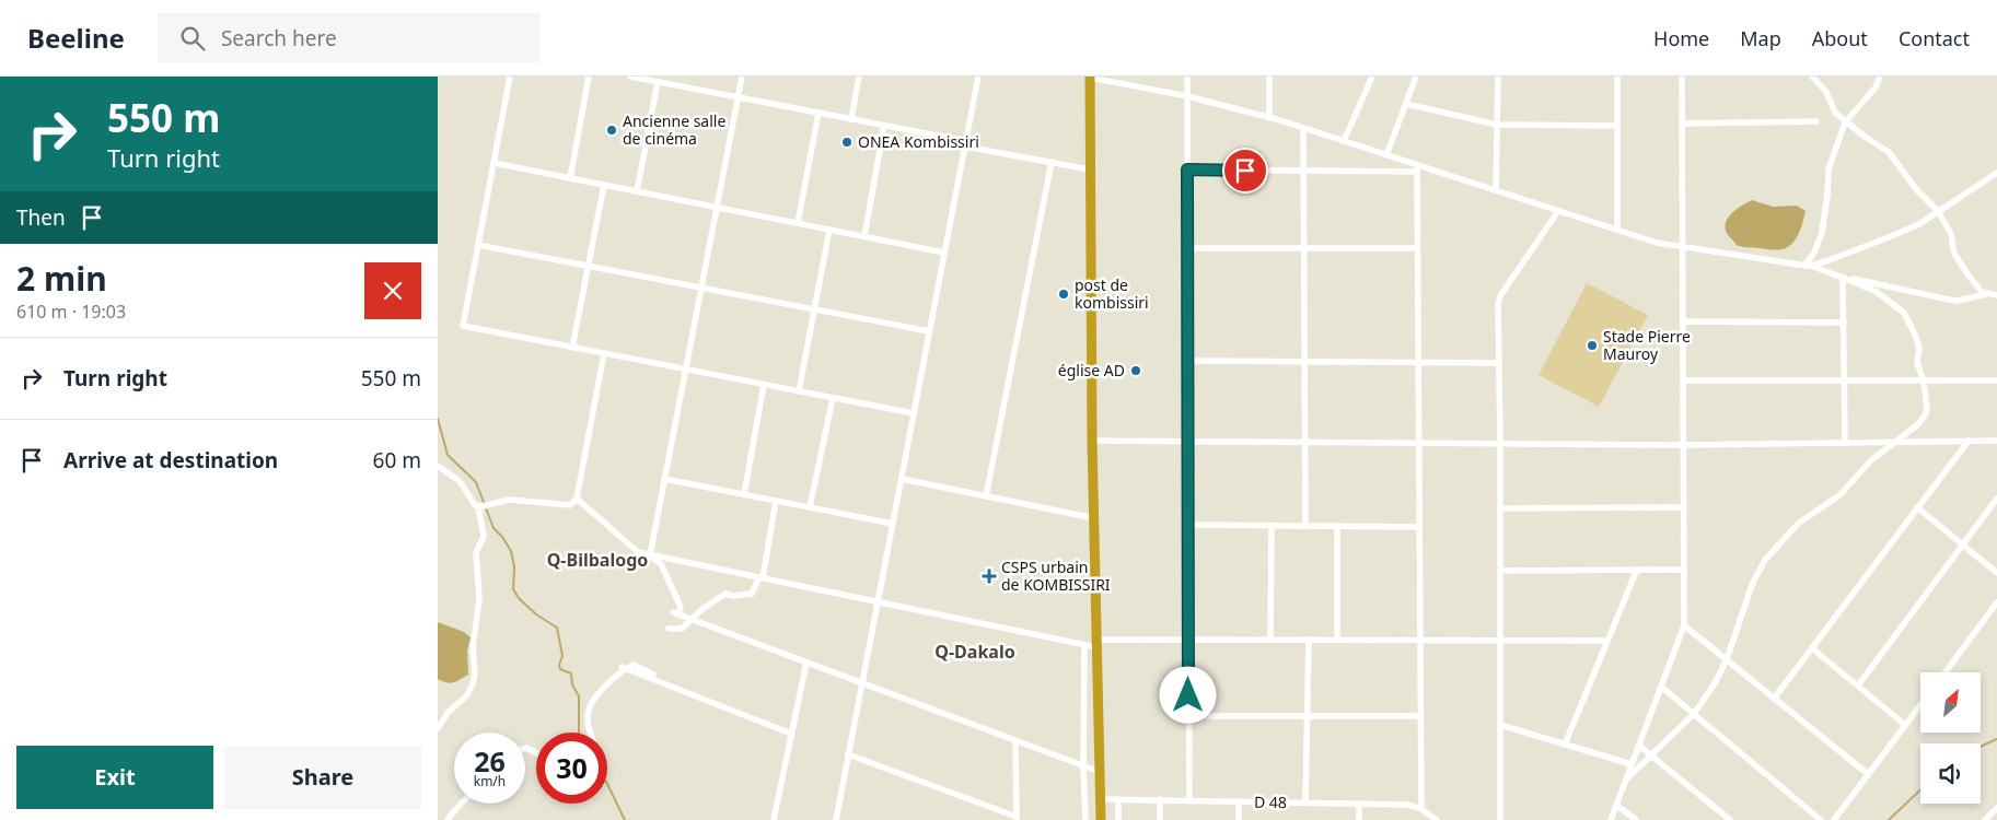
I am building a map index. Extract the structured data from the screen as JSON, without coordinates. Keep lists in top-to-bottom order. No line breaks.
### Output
{"streets":{"street":["D 48"]},"districts":["Q-Bilbalogo","Q-Dakalo"],"places":{"other":["Ancienne salle de cinéma","ONEA Kombissiri","post de kombissiri","Stade Pierre Mauroy","église AD"],"health":["CSPS urbain de KOMBISSIRI"]},"north":"top right","page":{"header":"Beeline","search":"Search here","nav":["Home","Map","About","Contact"],"turn":["550 m","Turn right"],"then":"Then","heading":["2 min","610 m · 19:03"],"list":[{"name":"Turn right","value":"550 m"},{"name":"Arrive at destination","value":"60 m"}],"speed":"26 km/h","limit":"30","buttons":["Exit","Share"]}}
